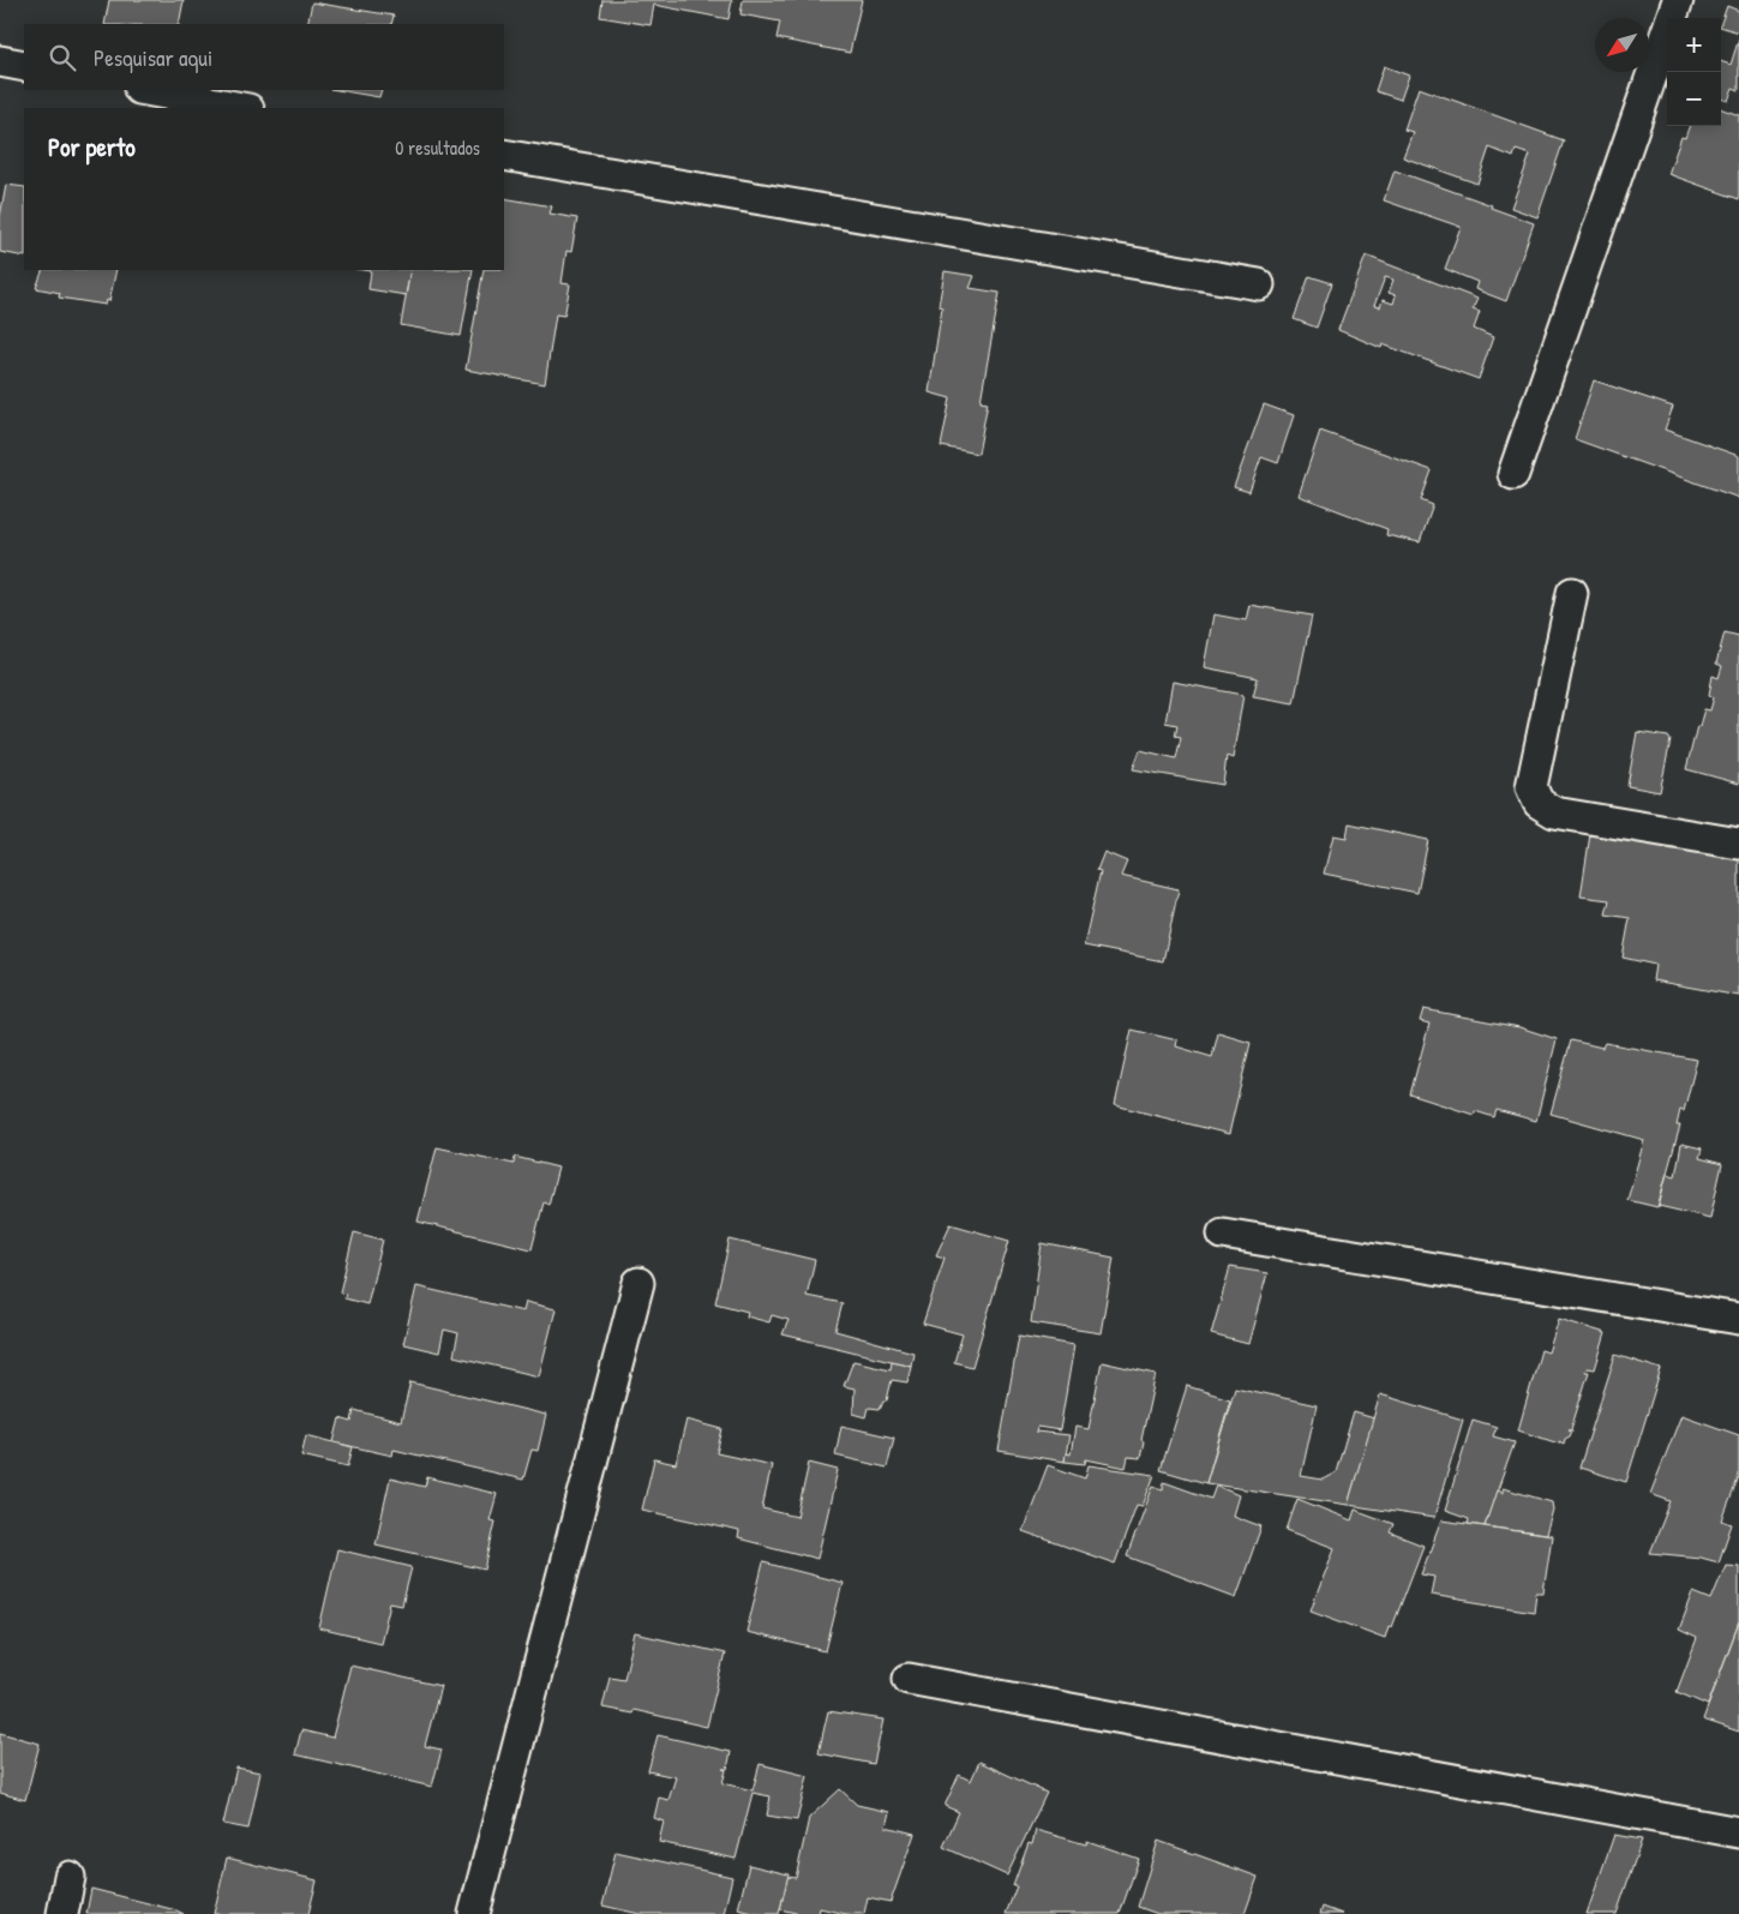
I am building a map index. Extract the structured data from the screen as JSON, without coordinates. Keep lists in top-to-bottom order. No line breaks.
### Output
{"north":"bottom left","page":{"map_buttons":["+","−"],"search":"Pesquisar aqui","heading":["Por perto","0 resultados"]}}
